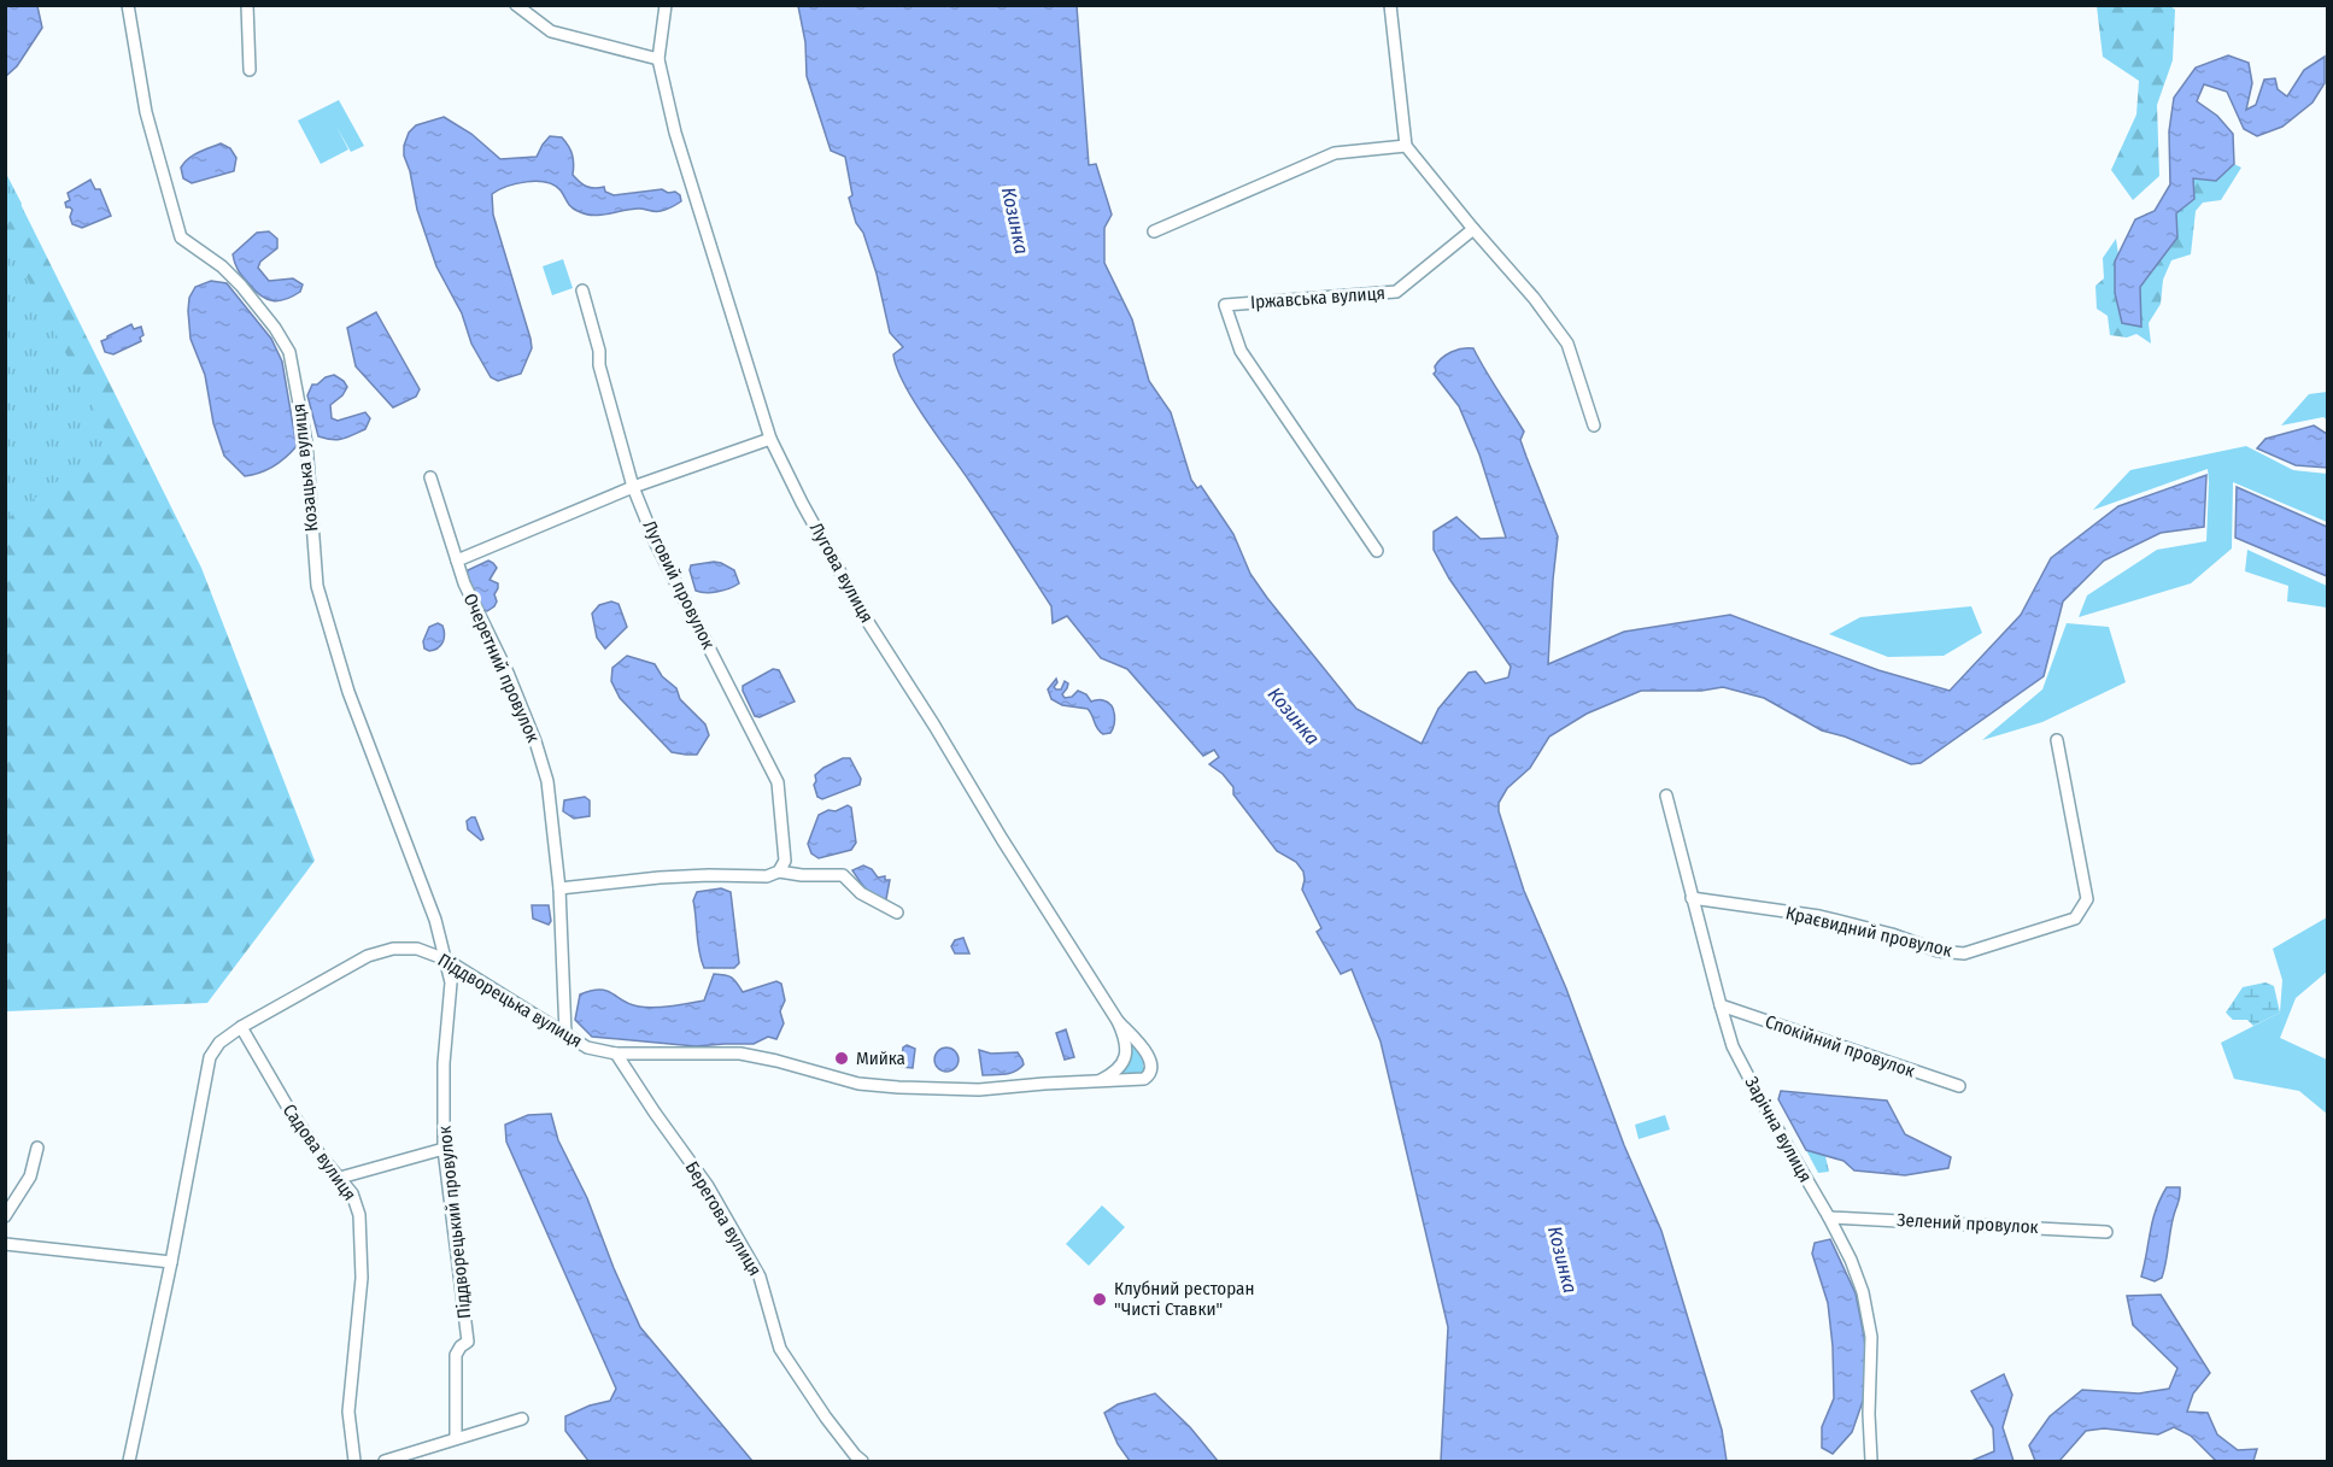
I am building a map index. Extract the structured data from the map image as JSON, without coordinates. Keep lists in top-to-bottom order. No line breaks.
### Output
{"streets":{"street":["Іржавська вулиця","Козацька вулиця","Лугова вулиця","Луговий провулок","Очеретний провулок","Краєвидний провулок","Піддворецька вулиця","Спокійний провулок","Зарічна вулиця","Садова вулиця","Берегова вулиця","Піддворецький провулок","Зелений провулок"]},"crossings":[["Козацька вулиця","Піддворецька вулиця"],["Козацька вулиця","Піддворецький провулок"],["Лугова вулиця","Піддворецька вулиця"],["Очеретний провулок","Піддворецька вулиця"],["Краєвидний провулок","Зарічна вулиця"],["Піддворецька вулиця","Садова вулиця"],["Піддворецька вулиця","Берегова вулиця"],["Піддворецька вулиця","Піддворецький провулок"],["Спокійний провулок","Зарічна вулиця"],["Зарічна вулиця","Зелений провулок"]],"water":["Козинка"],"places":["Мийка","Клубний ресторан \"Чисті Ставки\""]}
